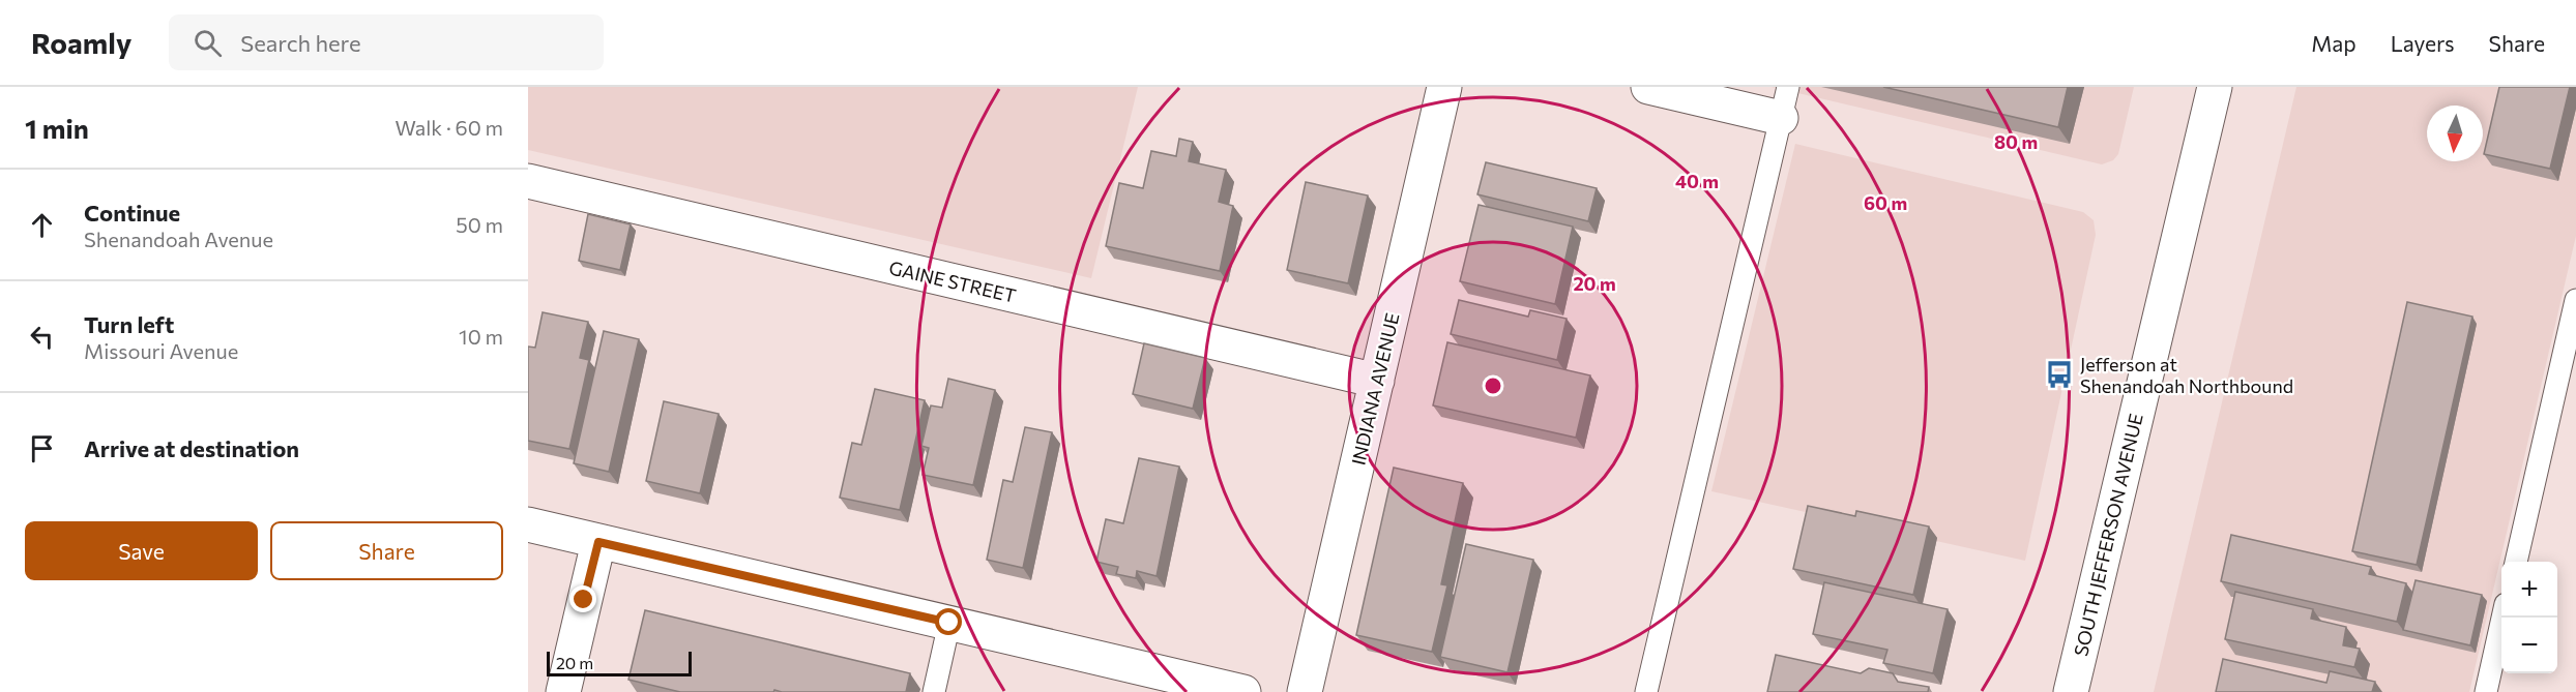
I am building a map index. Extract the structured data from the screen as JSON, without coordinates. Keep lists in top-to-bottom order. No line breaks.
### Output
{"streets":{"street":["GAINE STREET","INDIANA AVENUE","SOUTH JEFFERSON AVENUE"]},"crossings":[["GAINE STREET","INDIANA AVENUE"]],"places":{"bus stop":["Jefferson at Shenandoah Northbound"]},"scale_bar":"20 m","north":"bottom","page":{"header":"Roamly","search":"Search here","nav":["Map","Layers","Share"],"heading":["1 min","Walk · 60 m"],"list":[["Continue","Shenandoah Avenue","50 m"],["Turn left","Missouri Avenue","10 m"],"Arrive at destination"],"buttons":["Save","Share"],"map_buttons":["+","−"],"scale":"20 m"},"rings":["80 m","40 m","60 m","20 m"]}
